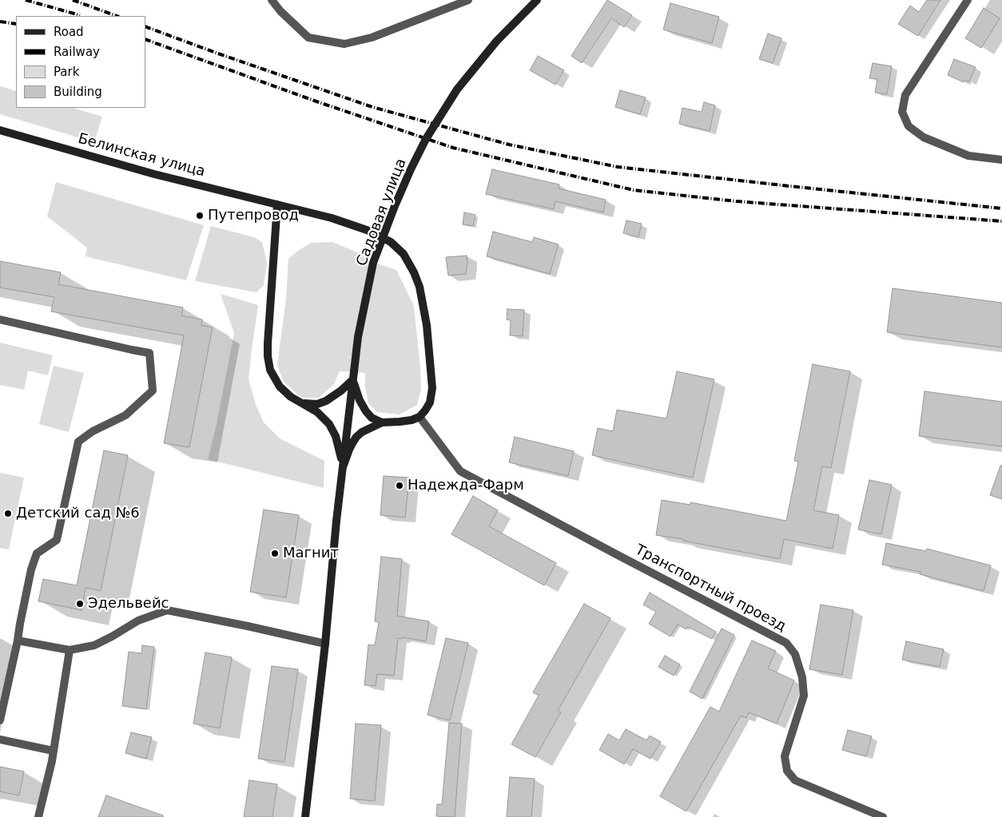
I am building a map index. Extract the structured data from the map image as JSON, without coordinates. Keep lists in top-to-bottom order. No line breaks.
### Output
{"streets":{"main road":["Белинская улица","Садовая улица"],"street":["Транспортный проезд"]},"crossings":[["Белинская улица","Транспортный проезд"]],"places":["Путепровод","Надежда-Фарм","Детский сад №6","Магнит","Эдельвейс"],"legend":["Road","Railway","Park","Building"]}
